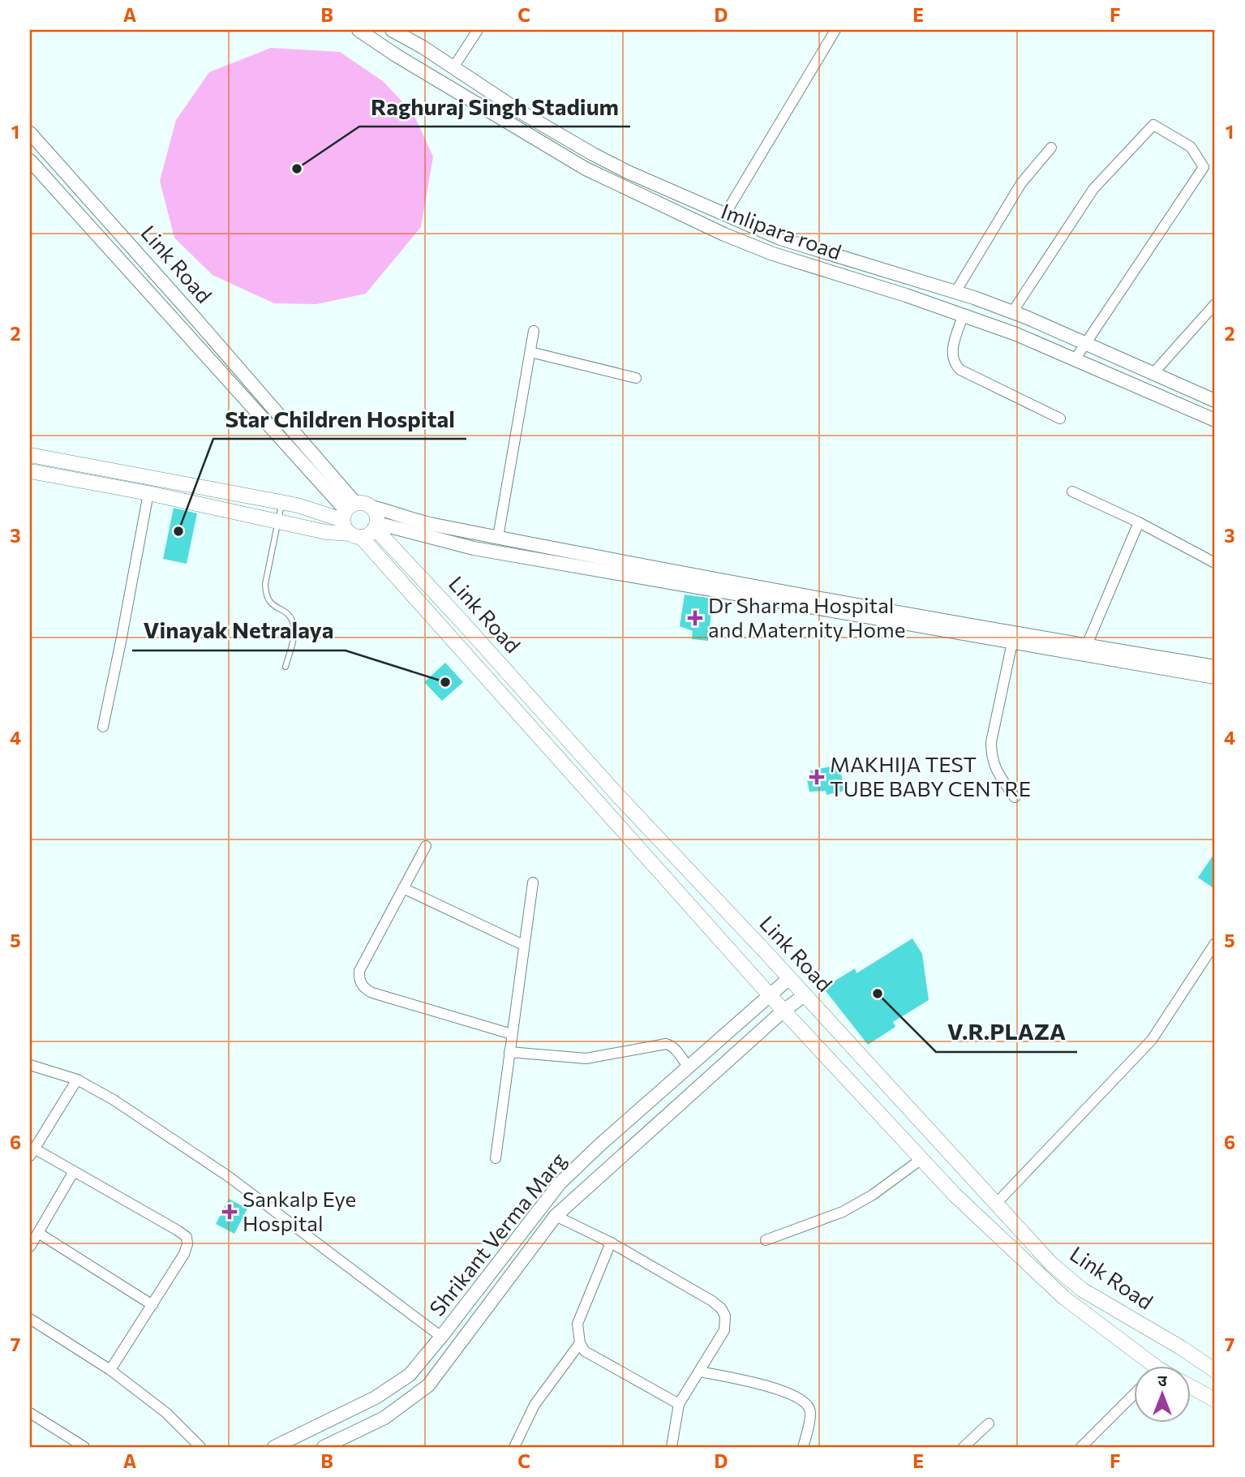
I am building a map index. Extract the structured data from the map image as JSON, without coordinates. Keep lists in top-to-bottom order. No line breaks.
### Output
{"streets":{"main road":["Link Road"],"street":["Imlipara road","Shrikant Verma Marg"]},"crossings":[["Link Road","Shrikant Verma Marg"]],"places":{"other":["Raghuraj Singh Stadium","Star Children Hospital","Vinayak Netralaya","V.R.PLAZA"],"health":["Dr Sharma Hospital and Maternity Home","MAKHIJA TEST TUBE BABY CENTRE","Sankalp Eye Hospital"]},"north":"top","grid":{"columns":["A","B","C","D","E","F"],"rows":["1","2","3","4","5","6","7"]}}
